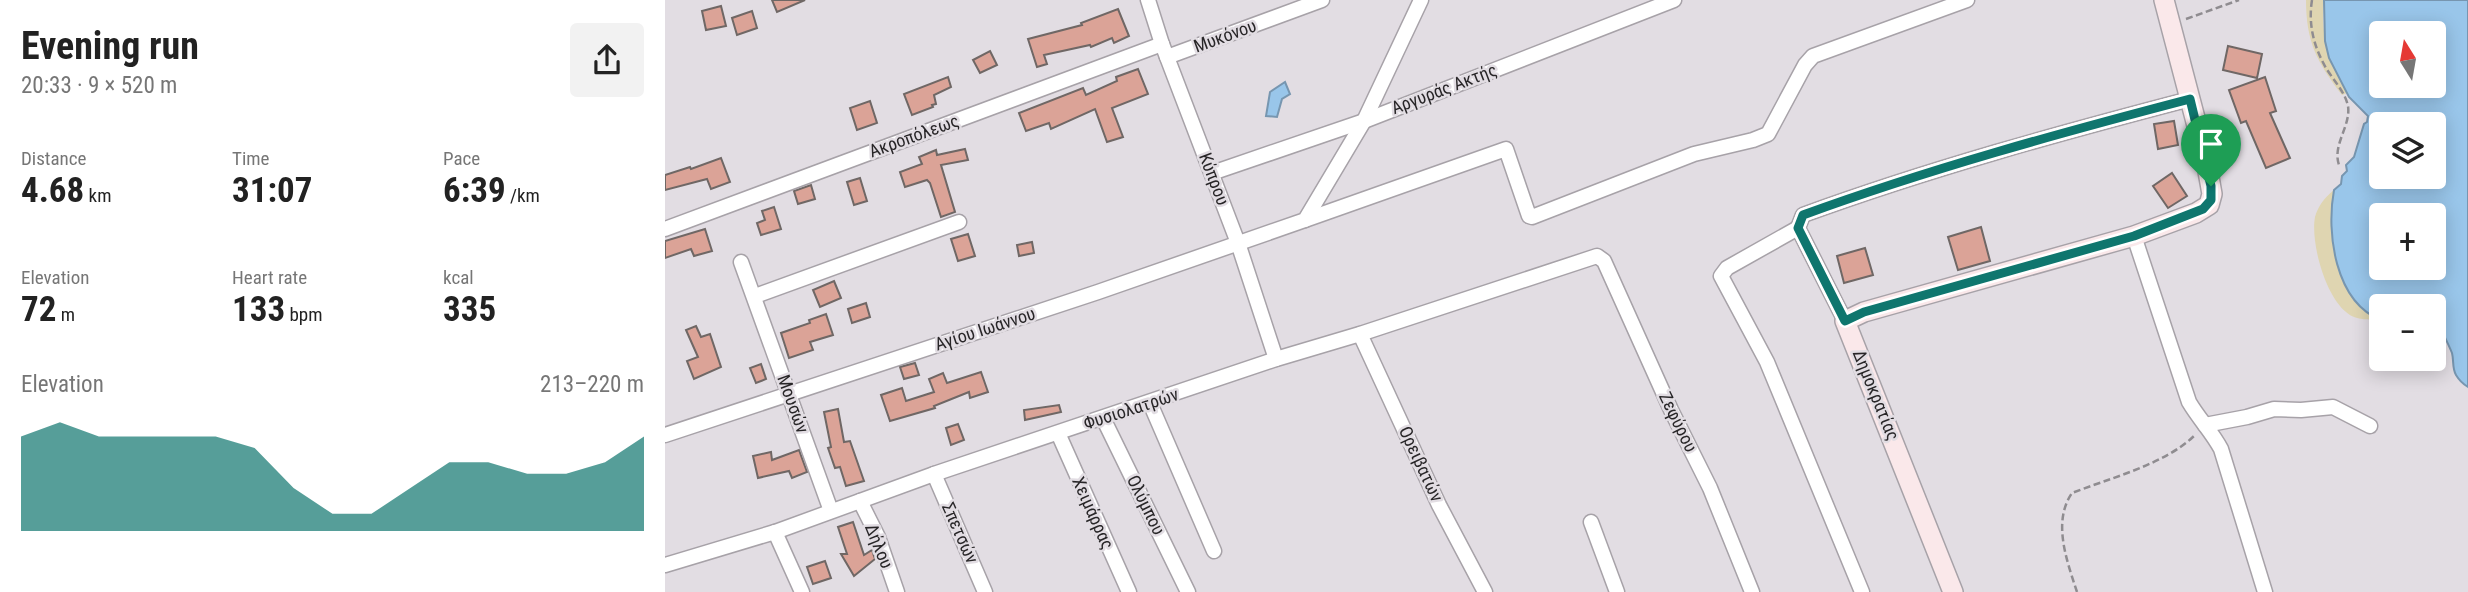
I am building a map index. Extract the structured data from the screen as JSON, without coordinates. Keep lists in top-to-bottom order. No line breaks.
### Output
{"streets":{"street":["Μυκόνου","Αργυράς Ακτής","Ακροπόλεως","Κύπρου","Αγίου Ιωάννου","Δημοκρατίας","Μουσών","Φυσιολατρών","Ζεφύρου","Ορειβατών","Ολύμπου","Χειμάρρας","Σπετσών","Δήλου"]},"crossings":[["Μυκόνου","Ακροπόλεως"],["Μυκόνου","Κύπρου"],["Αργυράς Ακτής","Κύπρου"],["Ακροπόλεως","Κύπρου"],["Κύπρου","Αγίου Ιωάννου"],["Κύπρου","Φυσιολατρών"],["Αγίου Ιωάννου","Μουσών"],["Μουσών","Φυσιολατρών"],["Φυσιολατρών","Ζεφύρου"],["Φυσιολατρών","Ορειβατών"],["Φυσιολατρών","Ολύμπου"],["Φυσιολατρών","Χειμάρρας"],["Φυσιολατρών","Σπετσών"],["Φυσιολατρών","Δήλου"]],"north":"top","page":{"heading":["Evening run","20:33 · 9 × 520 m"],"map_buttons":["+","−"],"stats":[["Distance","4.68 km"],["Time","31:07"],["Pace","6:39 /km"],["Elevation","72 m"],["Heart rate","133 bpm"],["kcal","335"]],"chart":["Elevation","213–220 m"]}}
